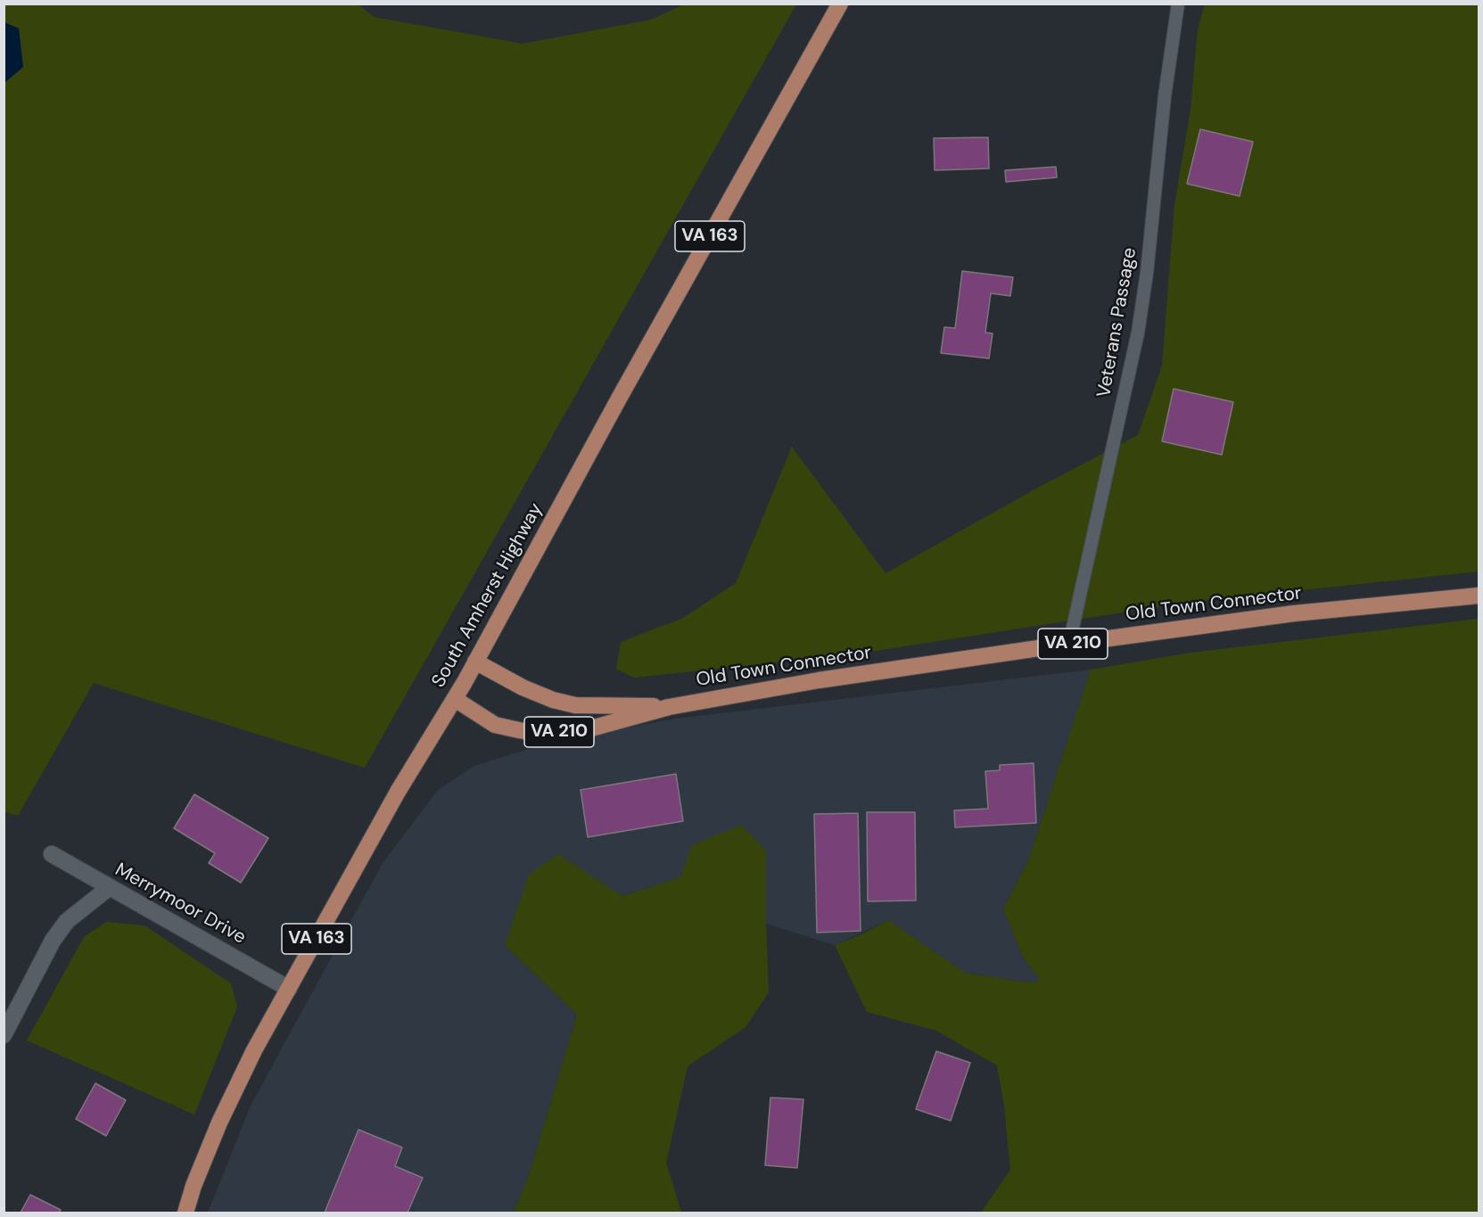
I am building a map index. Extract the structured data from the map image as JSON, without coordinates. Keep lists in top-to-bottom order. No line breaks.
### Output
{"streets":{"main road":["VA 163","South Amherst Highway","Old Town Connector","VA 210"],"street":["Merrymoor Drive"],"lane":["Veterans Passage"]},"crossings":[["Veterans Passage","Old Town Connector"],["South Amherst Highway","Old Town Connector"],["South Amherst Highway","Merrymoor Drive"]]}
